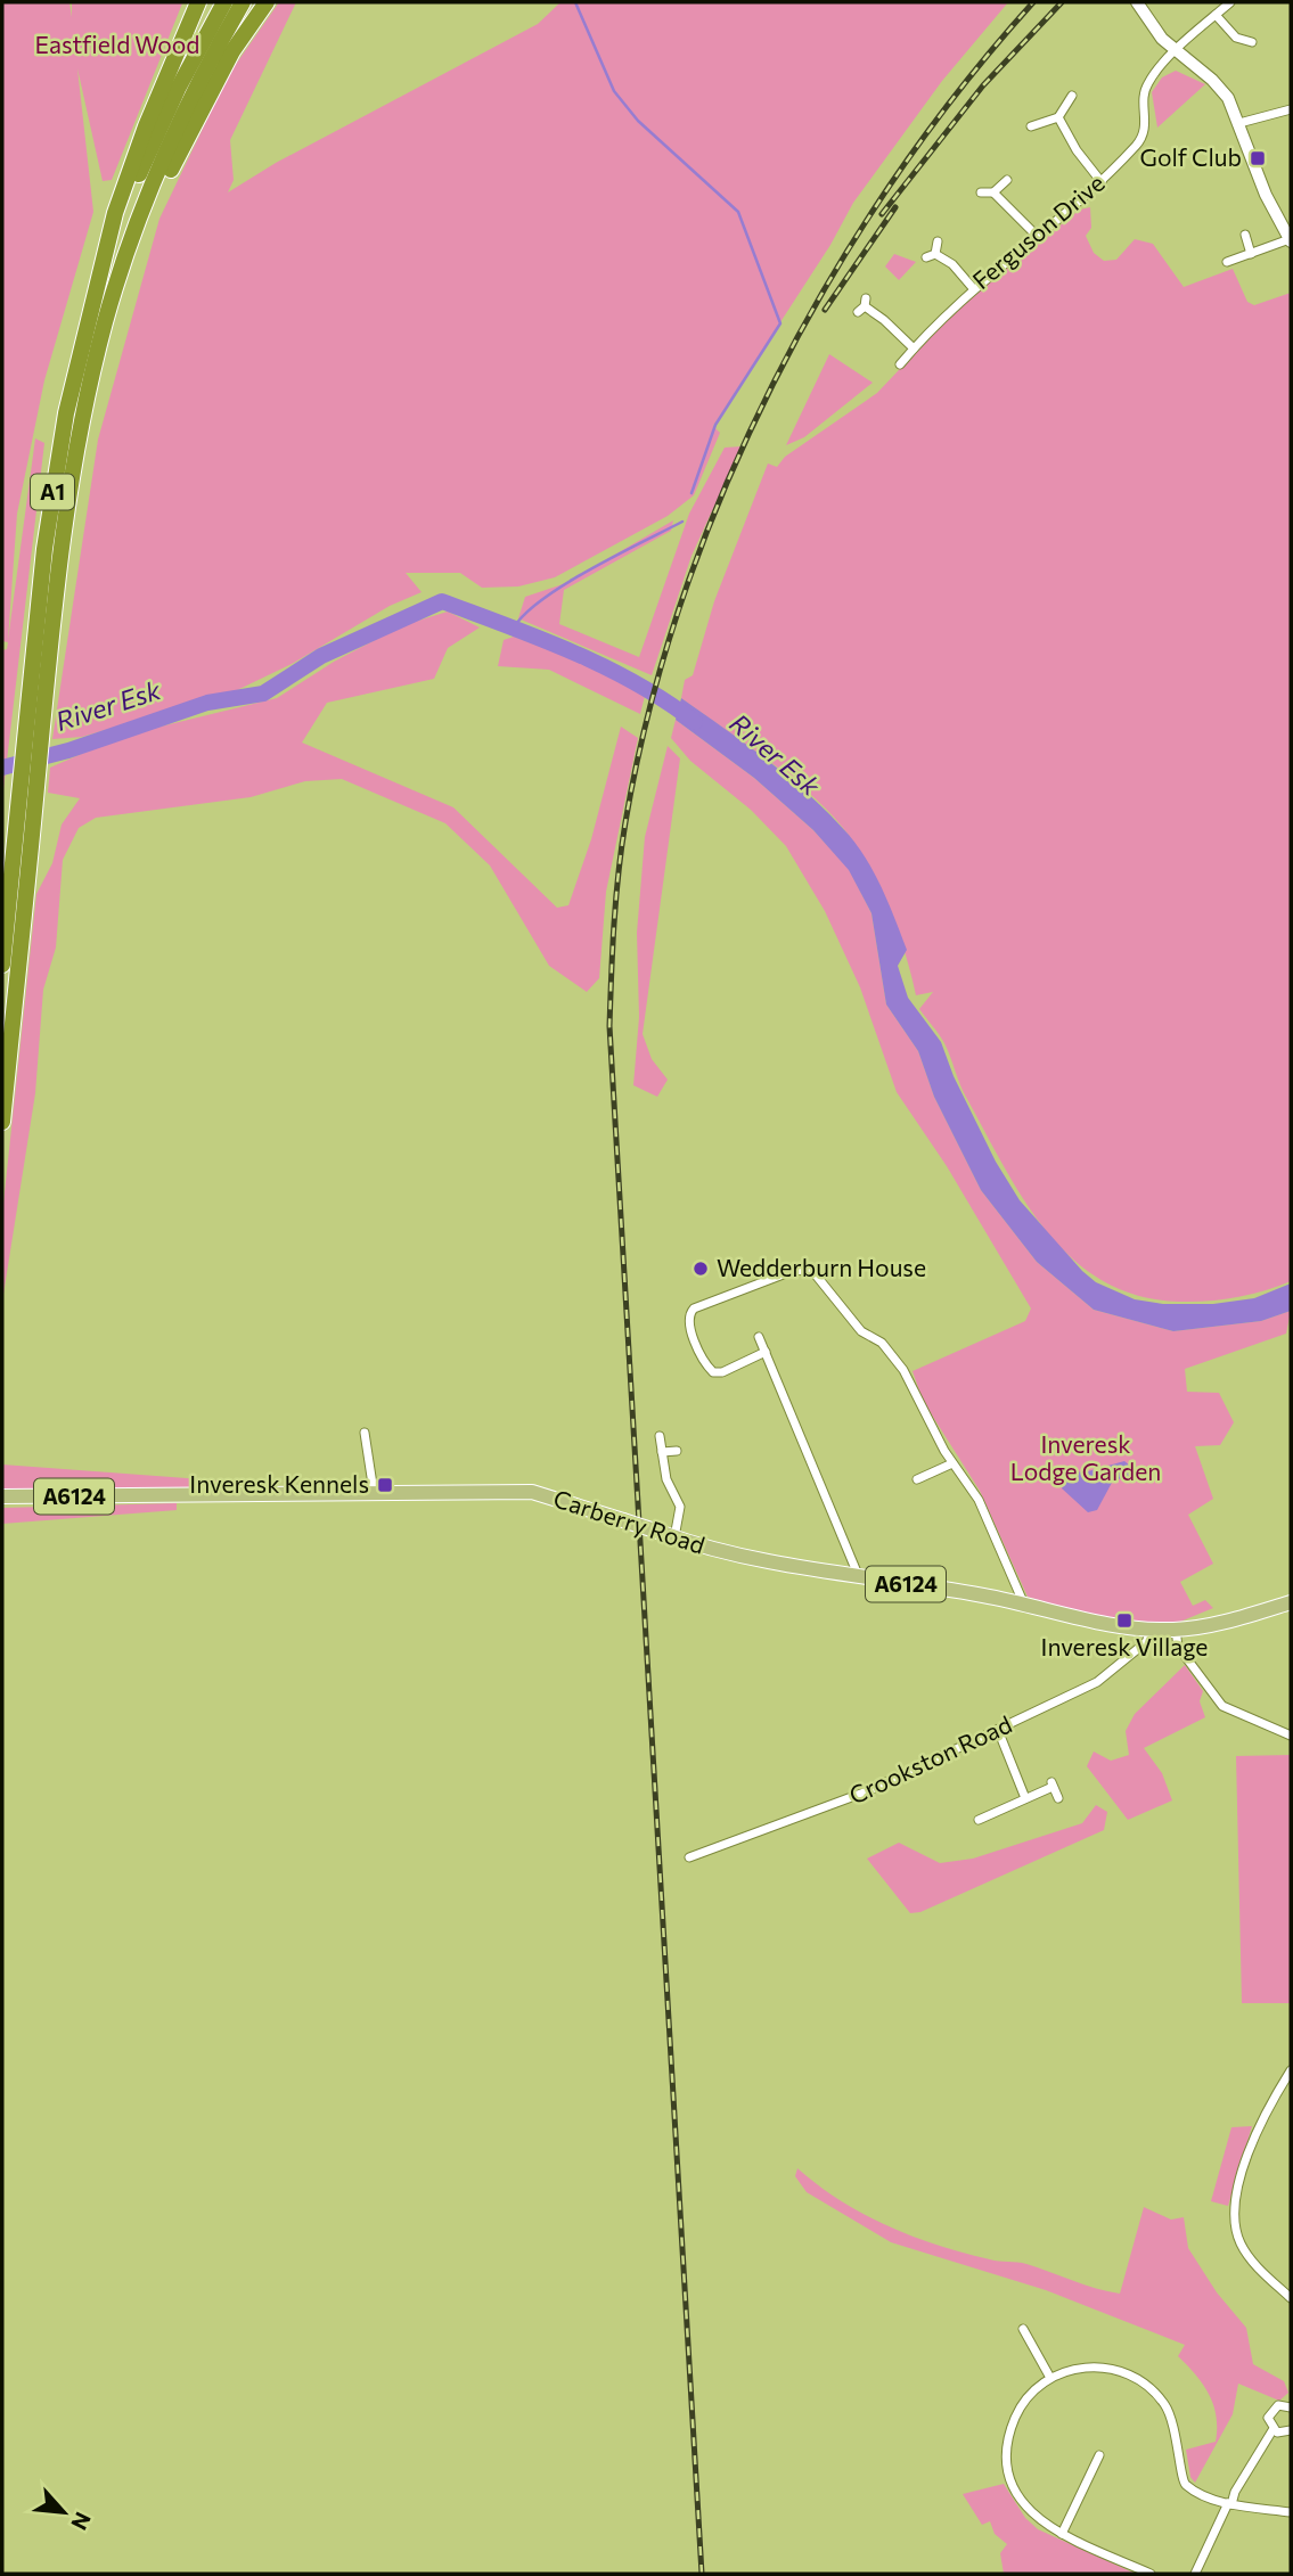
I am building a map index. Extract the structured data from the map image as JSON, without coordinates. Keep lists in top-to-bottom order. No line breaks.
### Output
{"streets":{"highway":["A1"],"main road":["A6124","Carberry Road"],"street":["Ferguson Drive","Crookston Road"]},"crossings":[["A6124","Carberry Road"],["A6124","Crookston Road"],["Carberry Road","Crookston Road"]],"water":["River Esk"],"parks":["Eastfield Wood","Inveresk Lodge Garden"],"places":{"transit":["Golf Club","Inveresk Kennels","Inveresk Village"],"other":["Wedderburn House"]},"north":"bottom right"}
